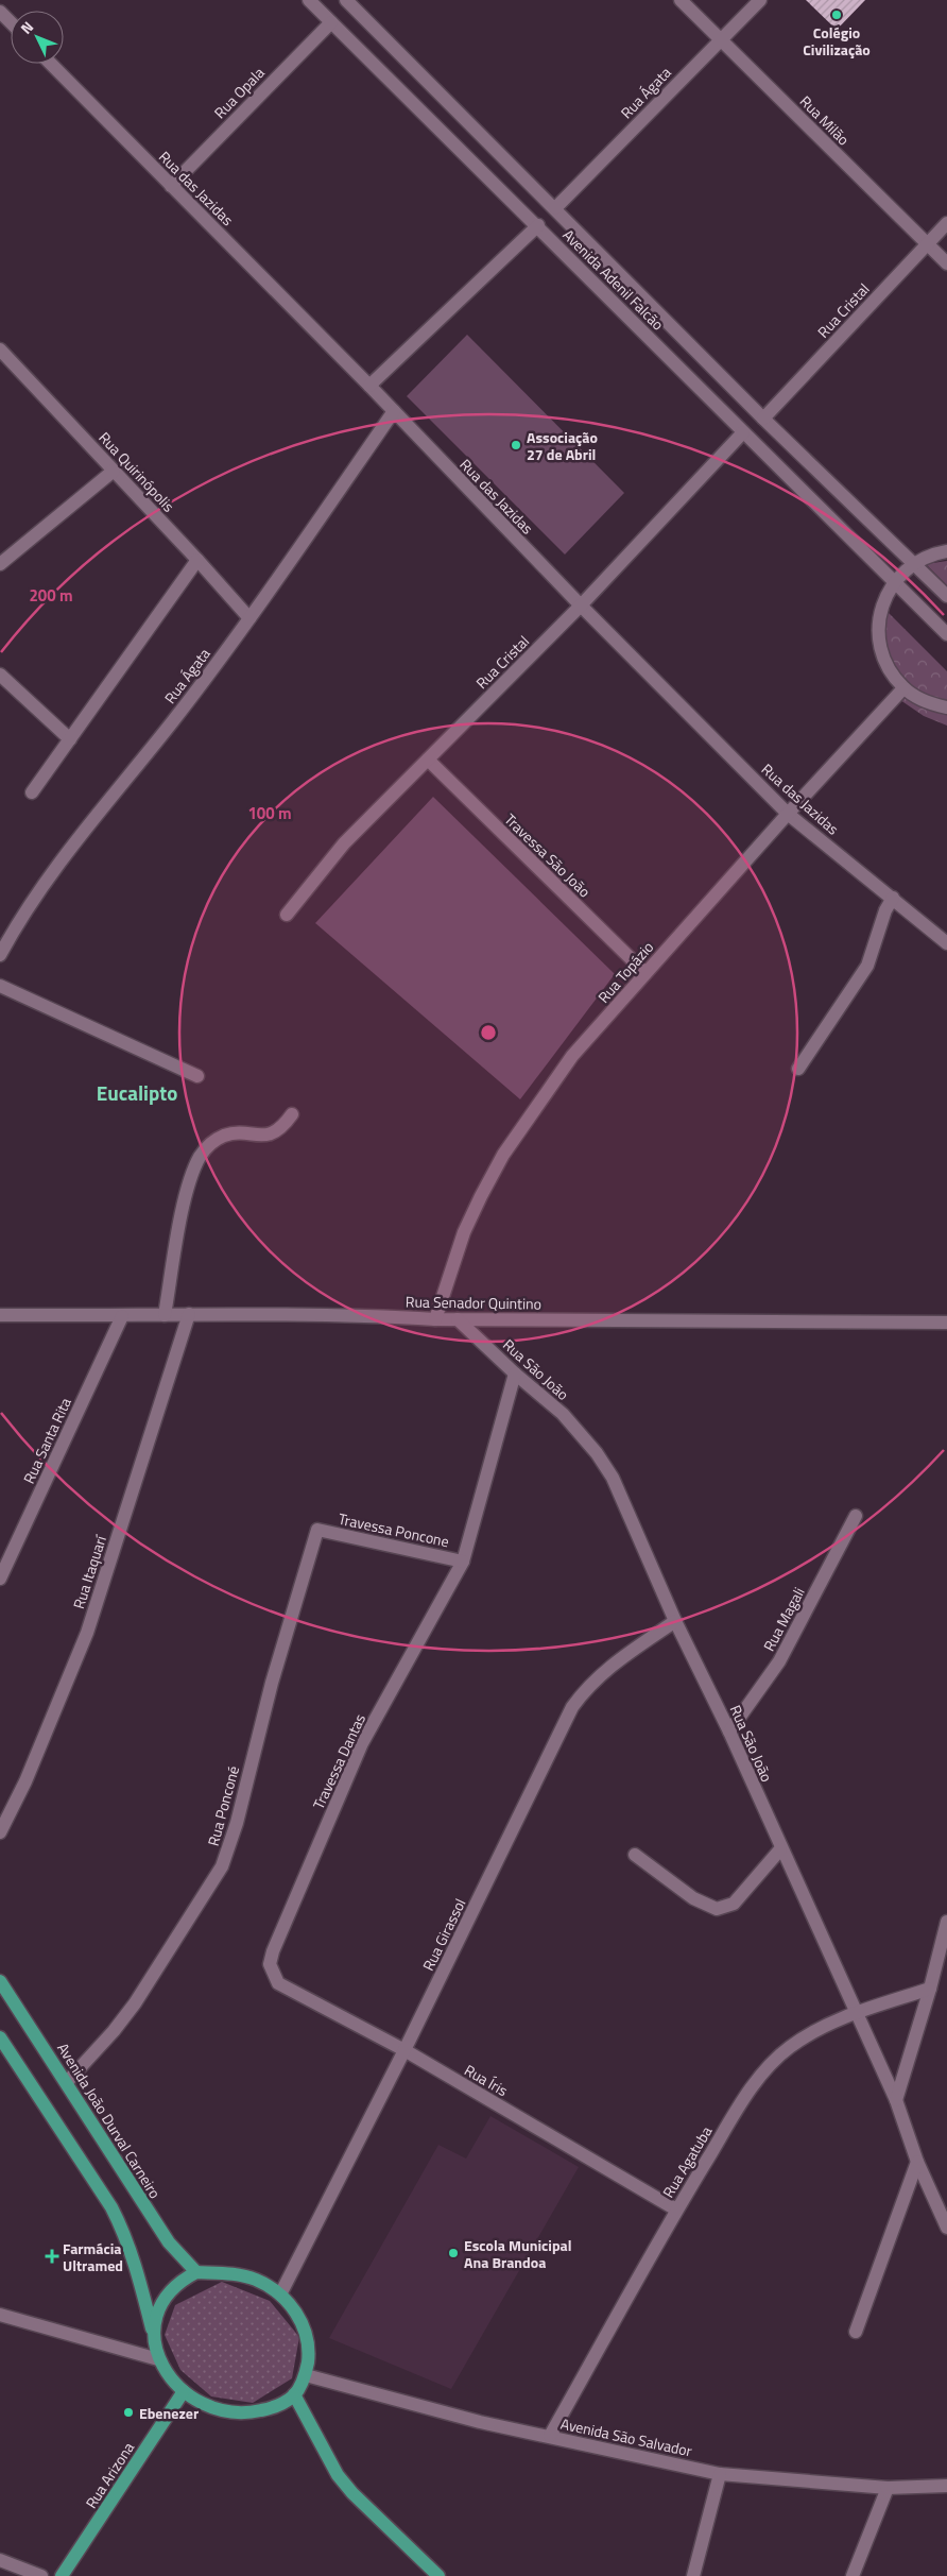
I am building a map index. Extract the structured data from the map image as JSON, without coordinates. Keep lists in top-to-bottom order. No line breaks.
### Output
{"streets":{"main road":["Avenida João Durval Carneiro","Rua Arizona"],"street":["Rua Opala","Rua Ágata","Rua Milão","Rua das Jazidas","Avenida Adenil Falcão","Rua Cristal","Rua Quirinópolis","Travessa São João","Rua Topázio","Rua Senador Quintino","Rua São João","Rua Santa Rita","Travessa Poncone","Rua Itaquarí","Rua Magali","Travessa Dantas","Rua Ponconé","Rua Girassol","Rua Íris","Rua Agatuba","Avenida São Salvador"]},"crossings":[["Rua Opala","Rua das Jazidas"],["Rua Opala","Avenida Adenil Falcão"],["Rua Ágata","Rua Milão"],["Rua Ágata","Rua das Jazidas"],["Rua Ágata","Avenida Adenil Falcão"],["Rua Ágata","Rua Quirinópolis"],["Rua Milão","Rua Cristal"],["Rua das Jazidas","Rua Cristal"],["Rua das Jazidas","Rua Topázio"],["Avenida Adenil Falcão","Rua Cristal"],["Rua Cristal","Travessa São João"],["Travessa São João","Rua Topázio"],["Rua Topázio","Rua Senador Quintino"],["Rua Senador Quintino","Rua São João"],["Rua Senador Quintino","Rua Santa Rita"],["Rua Senador Quintino","Rua Itaquarí"],["Rua São João","Rua Magali"],["Rua São João","Travessa Dantas"],["Rua São João","Rua Girassol"],["Rua São João","Rua Agatuba"],["Travessa Poncone","Travessa Dantas"],["Travessa Poncone","Rua Ponconé"],["Travessa Dantas","Rua Íris"],["Rua Ponconé","Avenida João Durval Carneiro"],["Rua Girassol","Rua Íris"],["Rua Girassol","Avenida João Durval Carneiro"],["Rua Girassol","Avenida São Salvador"],["Rua Girassol","Rua Arizona"],["Rua Íris","Rua Agatuba"],["Avenida João Durval Carneiro","Avenida São Salvador"],["Avenida João Durval Carneiro","Rua Arizona"],["Rua Agatuba","Avenida São Salvador"],["Avenida São Salvador","Rua Arizona"]],"districts":["Eucalipto"],"places":{"other":["Colégio Civilização","Associação 27 de Abril","Escola Municipal Ana Brandoa","Ebenezer"],"health":["Farmácia Ultramed"]},"north":"top left","rings":["200 m","100 m"]}
